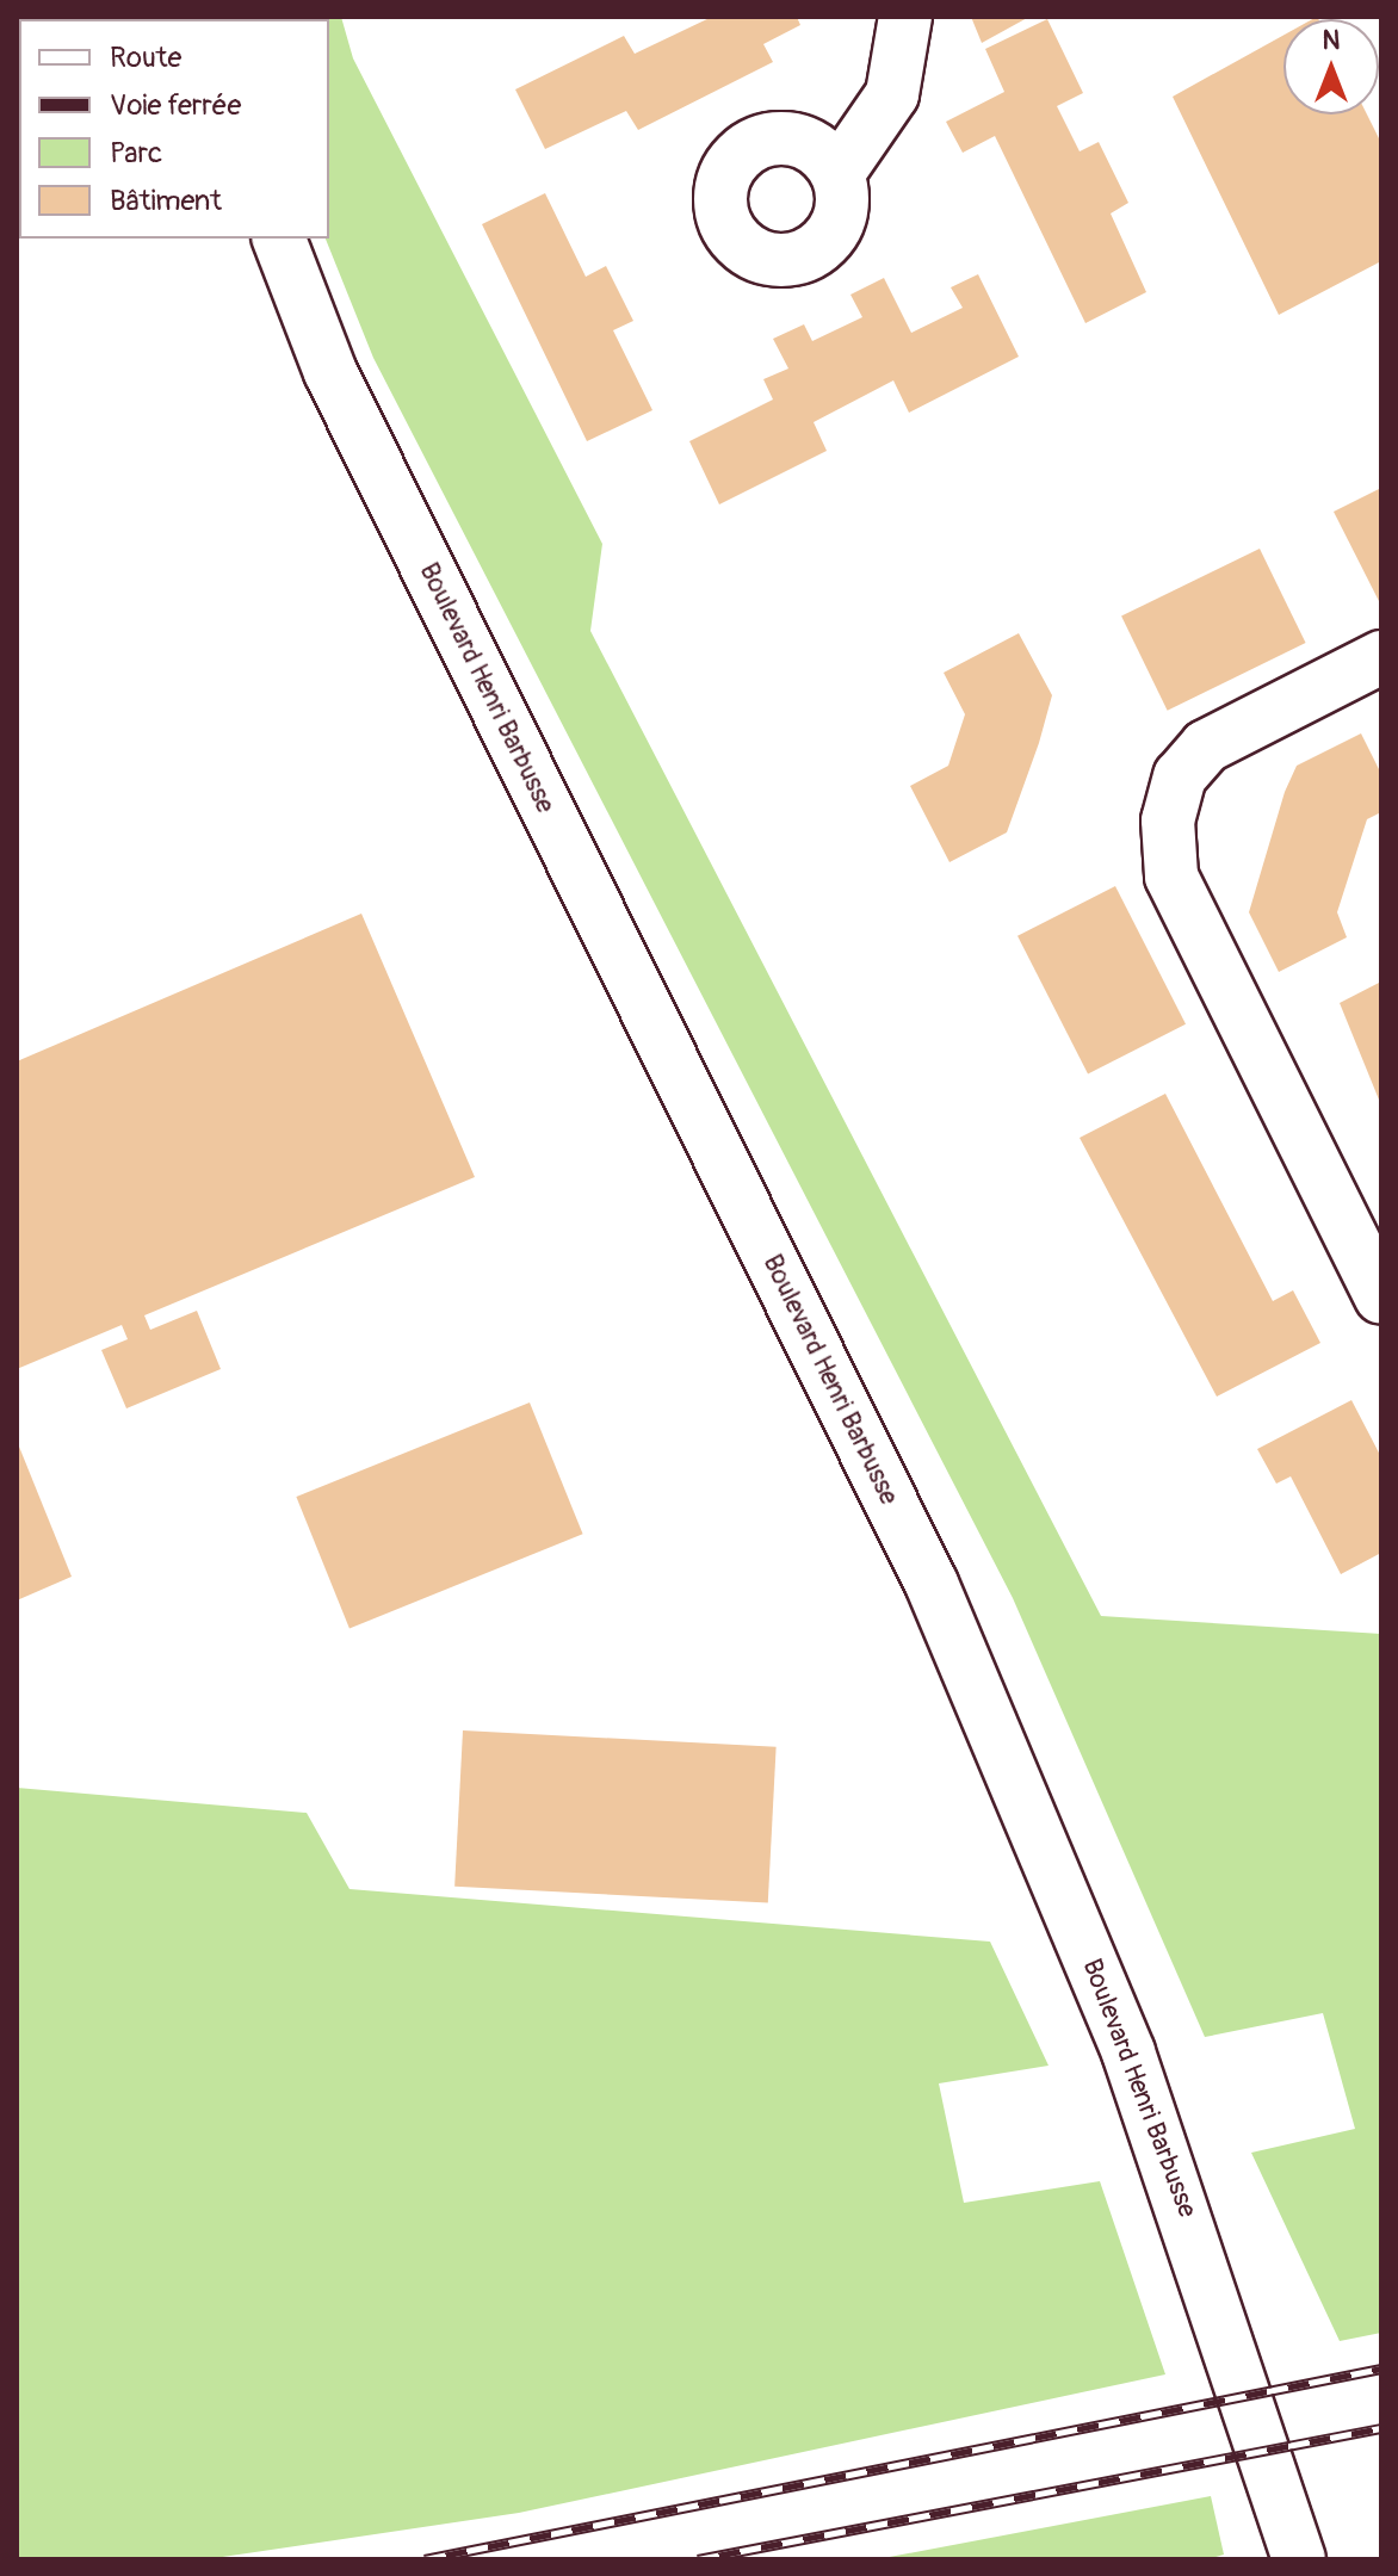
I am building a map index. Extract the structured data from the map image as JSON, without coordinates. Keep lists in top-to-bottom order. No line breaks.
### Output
{"streets":{"main road":["Boulevard Henri Barbusse"]},"legend":["Route","Voie ferrée","Parc","Bâtiment"],"north":"top"}
